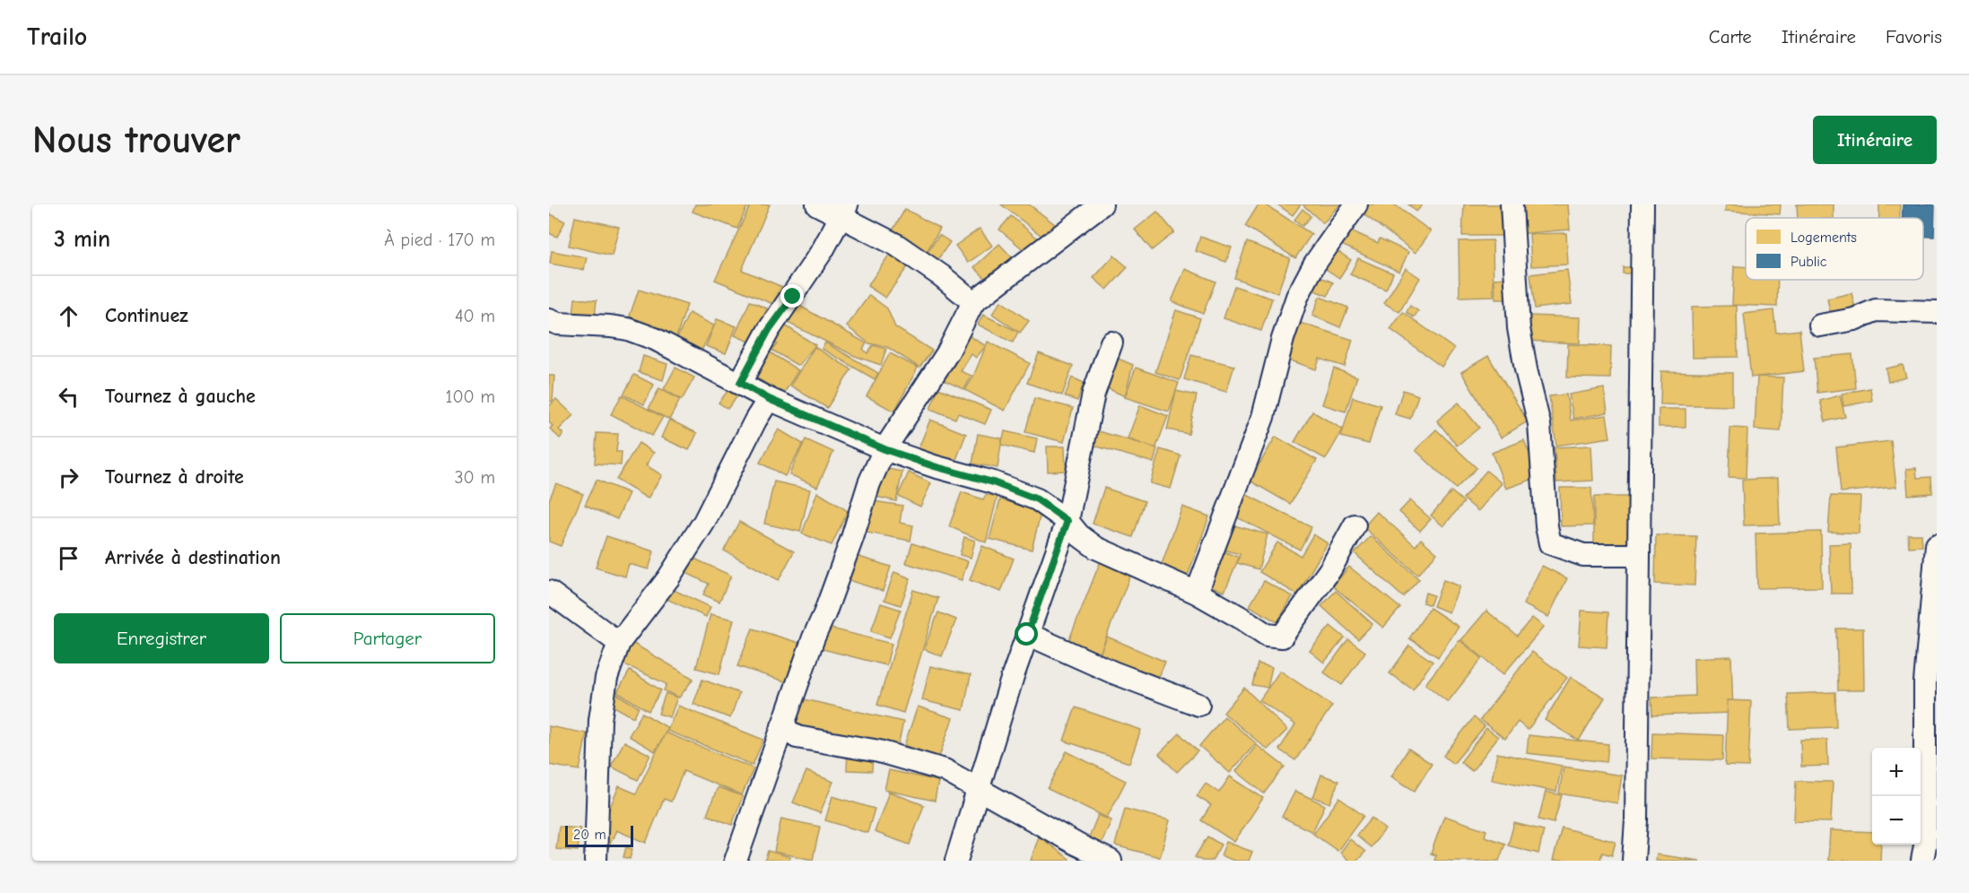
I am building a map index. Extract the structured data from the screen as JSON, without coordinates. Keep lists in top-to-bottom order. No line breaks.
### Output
{"legend":["Logements","Public"],"scale_bar":"20 m","page":{"header":"Trailo","nav":["Carte","Itinéraire","Favoris"],"buttons":["Itinéraire",["Enregistrer","Partager"]],"title":"Nous trouver","heading":["3 min","À pied · 170 m"],"list":[["Continuez","40 m"],["Tournez à gauche","100 m"],["Tournez à droite","30 m"],"Arrivée à destination"],"map_buttons":["+","−"],"scale":"20 m"}}
